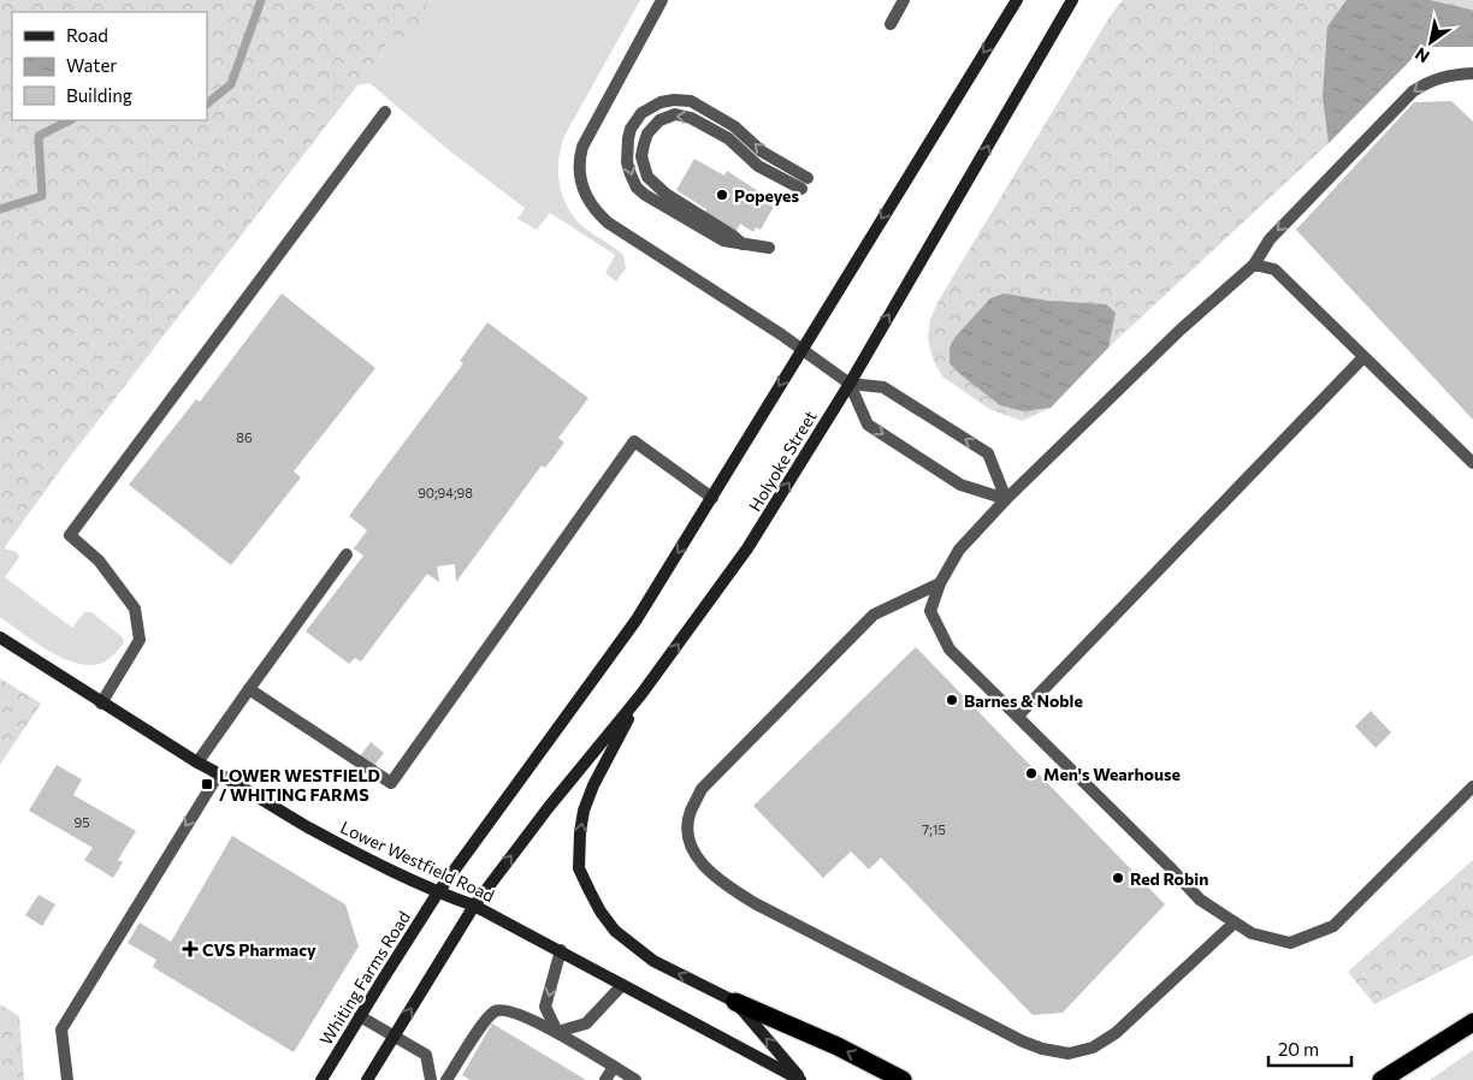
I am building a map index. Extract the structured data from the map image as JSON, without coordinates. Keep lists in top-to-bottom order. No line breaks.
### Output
{"streets":{"street":["Holyoke Street","Lower Westfield Road","Whiting Farms Road"]},"crossings":[["Holyoke Street","Lower Westfield Road"],["Lower Westfield Road","Whiting Farms Road"]],"places":{"other":["Popeyes","Barnes & Noble","Men's Wearhouse","Red Robin"],"transit":["LOWER WESTFIELD / WHITING FARMS"],"health":["CVS Pharmacy"]},"house_numbers":["86","90;94;98","95","7;15"],"legend":["Road","Water","Building"],"scale_bar":"20 m","north":"bottom left"}
